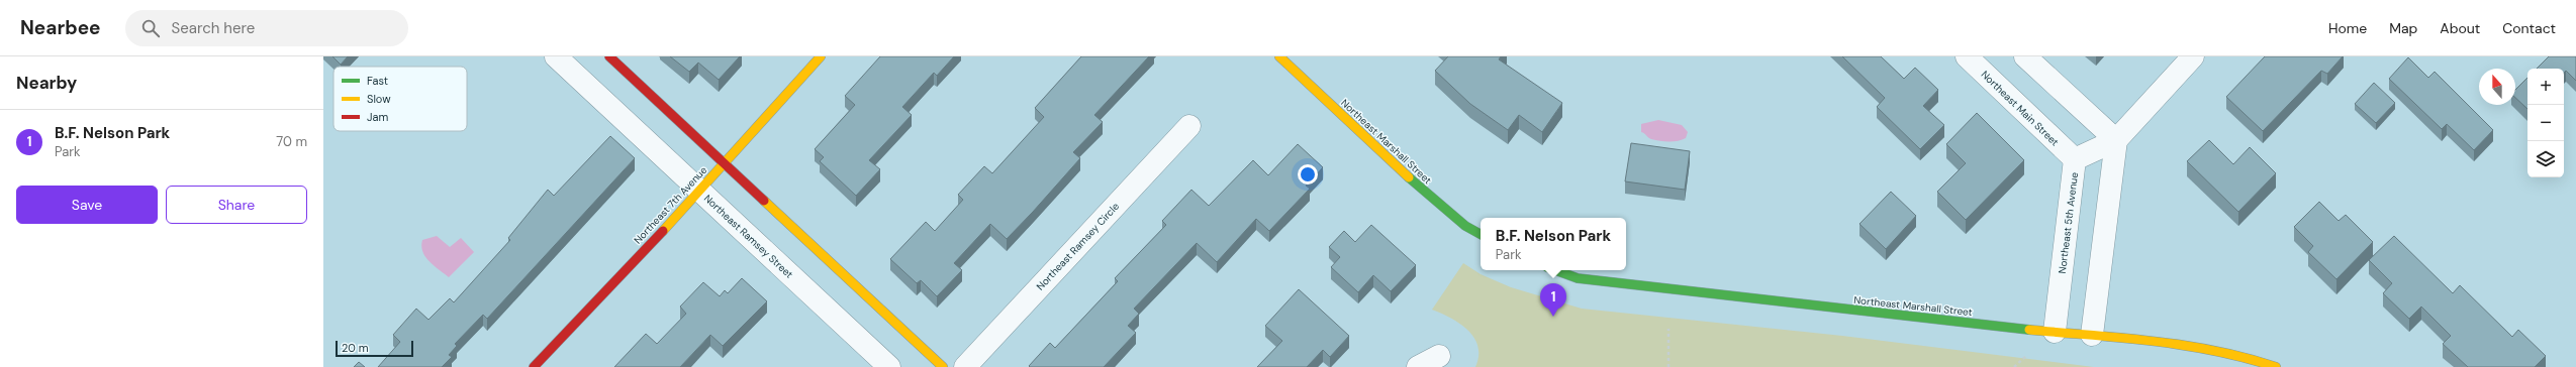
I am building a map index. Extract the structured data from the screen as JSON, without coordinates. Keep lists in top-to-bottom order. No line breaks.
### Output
{"streets":{"street":["Northeast Main Street","Northeast Marshall Street","Northeast 7th Avenue","Northeast 5th Avenue","Northeast Ramsey Street","Northeast Ramsey Circle"]},"crossings":[["Northeast Main Street","Northeast 5th Avenue"],["Northeast Marshall Street","Northeast 5th Avenue"],["Northeast 7th Avenue","Northeast Ramsey Street"]],"legend":["Fast","Slow","Jam"],"scale_bar":"20 m","north":"top","page":{"header":"Nearbee","search":"Search here","nav":["Home","Map","About","Contact"],"heading":"Nearby","map_buttons":["+","−"],"list":[{"mark":"1","name":"B.F. Nelson Park","note":"Park","value":"70 m"}],"buttons":["Save","Share"],"popup":["B.F. Nelson Park","Park"],"pins":"1","scale":"20 m"}}
